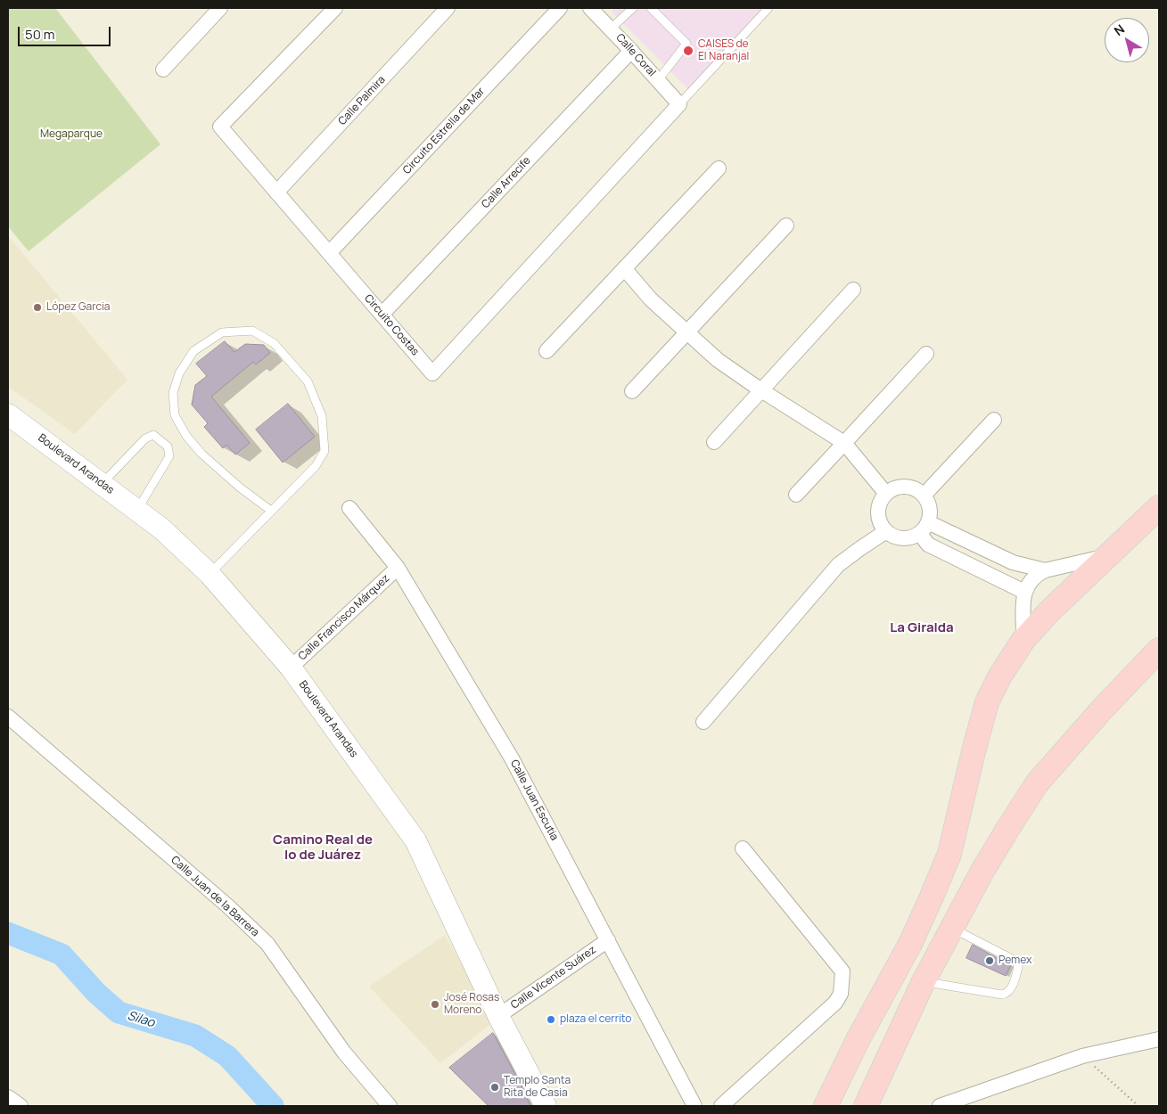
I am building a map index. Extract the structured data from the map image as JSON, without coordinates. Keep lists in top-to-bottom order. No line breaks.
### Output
{"streets":{"main road":["Boulevard Arandas"],"street":["Calle Coral","Calle Palmira","Circuito Estrella de Mar","Calle Arrecife","Circuito Costas","Calle Francisco Márquez","Calle Juan Escutia","Calle Juan de la Barrera","Calle Vicente Suárez"]},"crossings":[["Calle Coral","Calle Arrecife"],["Calle Coral","Circuito Costas"],["Calle Palmira","Circuito Costas"],["Circuito Estrella de Mar","Circuito Costas"],["Calle Arrecife","Circuito Costas"],["Boulevard Arandas","Calle Francisco Márquez"],["Boulevard Arandas","Calle Vicente Suárez"],["Calle Francisco Márquez","Calle Juan Escutia"],["Calle Juan Escutia","Calle Vicente Suárez"]],"districts":["La Giralda","Camino Real de lo de Juárez"],"water":["Silao"],"parks":["Megaparque"],"places":["CAISES de El Naranjal","López Garcia","Pemex","José Rosas Moreno","plaza el cerrito","Templo Santa Rita de Casia"],"scale_bar":"50 m","north":"top left"}
